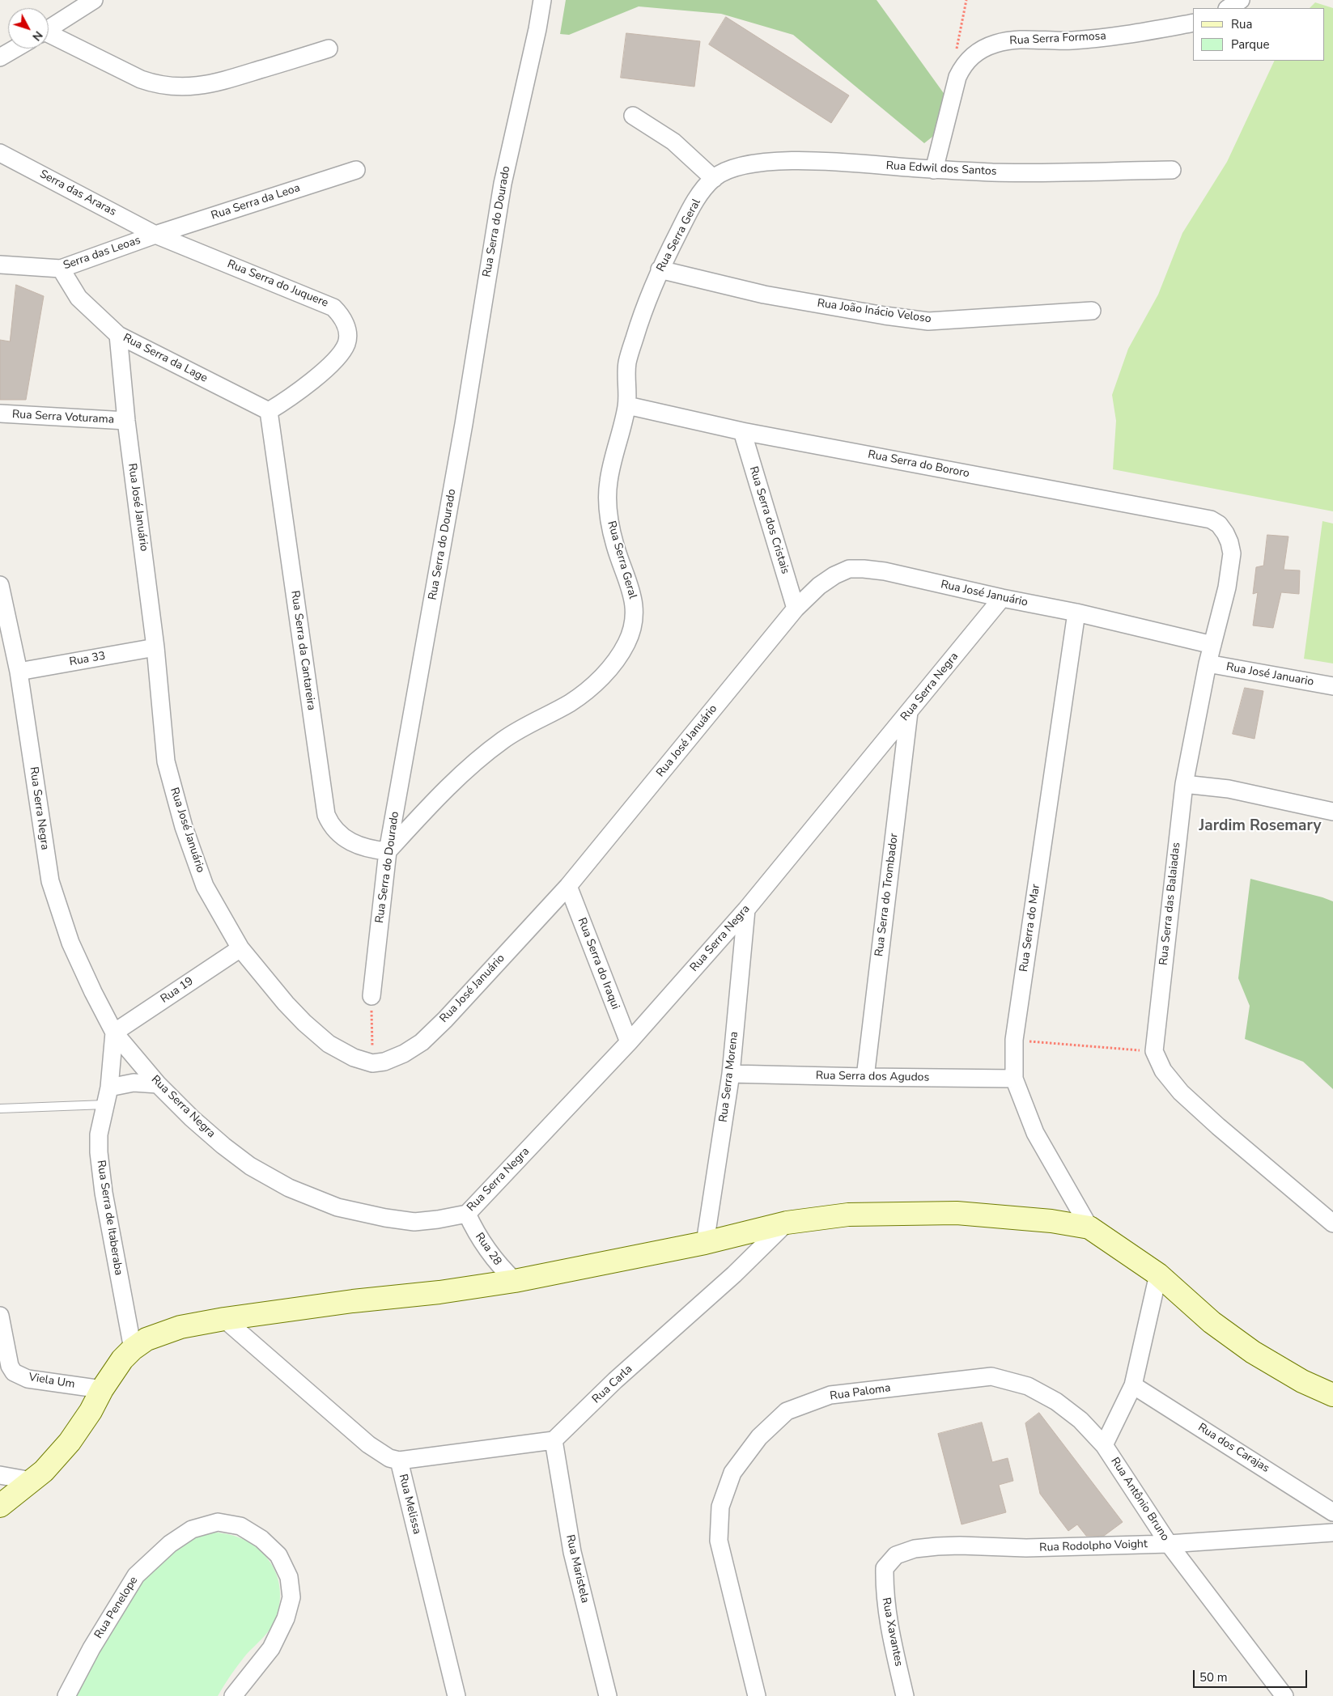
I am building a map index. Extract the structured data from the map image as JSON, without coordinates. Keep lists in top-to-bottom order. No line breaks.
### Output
{"streets":{"street":["Rua Serra Formosa","Rua Edwil dos Santos","Serra das Araras","Rua Serra da Leoa","Rua Serra do Dourado","Rua Serra Geral","Serra das Leoas","Rua Serra do Juquere","Rua João Inácio Veloso","Rua Serra da Lage","Rua Serra Voturama","Rua Serra do Bororo","Rua José Januário","Rua Serra dos Cristais","Rua Serra da Cantareira","Rua 33","Rua José Januario","Rua Serra Negra","Rua Serra do Trombador","Rua Serra das Balaiadas","Rua Serra do Mar","Rua Serra do Iraqui","Rua 19","Rua Serra Morena","Rua Serra dos Agudos","Rua Serra de Itaberaba","Rua 28","Viela Um","Rua Carla","Rua Paloma","Rua dos Carajas","Rua Antônio Bruno","Rua Melissa","Rua Rodolpho Voight","Rua Maristela","Rua Penelope","Rua Xavantes"]},"crossings":[["Rua Serra Formosa","Rua Edwil dos Santos"],["Rua Edwil dos Santos","Rua Serra Geral"],["Serra das Araras","Rua Serra da Leoa"],["Serra das Araras","Serra das Leoas"],["Serra das Araras","Rua Serra do Juquere"],["Rua Serra da Leoa","Serra das Leoas"],["Rua Serra da Leoa","Rua Serra do Juquere"],["Rua Serra do Dourado","Rua Serra Geral"],["Rua Serra do Dourado","Rua Serra da Cantareira"],["Rua Serra Geral","Rua João Inácio Veloso"],["Rua Serra Geral","Rua Serra do Bororo"],["Rua Serra Geral","Rua Serra da Cantareira"],["Serra das Leoas","Rua Serra do Juquere"],["Serra das Leoas","Rua Serra da Lage"],["Rua Serra do Juquere","Rua Serra da Lage"],["Rua Serra do Juquere","Rua Serra da Cantareira"],["Rua Serra da Lage","Rua José Januário"],["Rua Serra da Lage","Rua Serra da Cantareira"],["Rua Serra Voturama","Rua José Januário"],["Rua Serra do Bororo","Rua Serra dos Cristais"],["Rua Serra do Bororo","Rua Serra das Balaiadas"],["Rua José Januário","Rua Serra dos Cristais"],["Rua José Januário","Rua 33"],["Rua José Januário","Rua Serra Negra"],["Rua José Januário","Rua Serra das Balaiadas"],["Rua José Januário","Rua Serra do Mar"],["Rua José Januário","Rua Serra do Iraqui"],["Rua José Januário","Rua 19"],["Rua 33","Rua Serra Negra"],["Rua José Januario","Rua Serra das Balaiadas"],["Rua Serra Negra","Rua Serra do Trombador"],["Rua Serra Negra","Rua Serra do Iraqui"],["Rua Serra Negra","Rua 19"],["Rua Serra Negra","Rua Serra Morena"],["Rua Serra Negra","Rua Serra de Itaberaba"],["Rua Serra Negra","Rua 28"],["Rua Serra do Trombador","Rua Serra dos Agudos"],["Rua Serra do Mar","Rua Serra dos Agudos"],["Rua 19","Rua Serra de Itaberaba"],["Rua Serra Morena","Rua Serra dos Agudos"],["Rua Carla","Rua Maristela"],["Rua Paloma","Rua Antônio Bruno"],["Rua dos Carajas","Rua Antônio Bruno"],["Rua Antônio Bruno","Rua Rodolpho Voight"],["Rua Rodolpho Voight","Rua Xavantes"]],"districts":["Jardim Rosemary"],"legend":["Rua","Parque"],"scale_bar":"50 m","north":"bottom right"}
